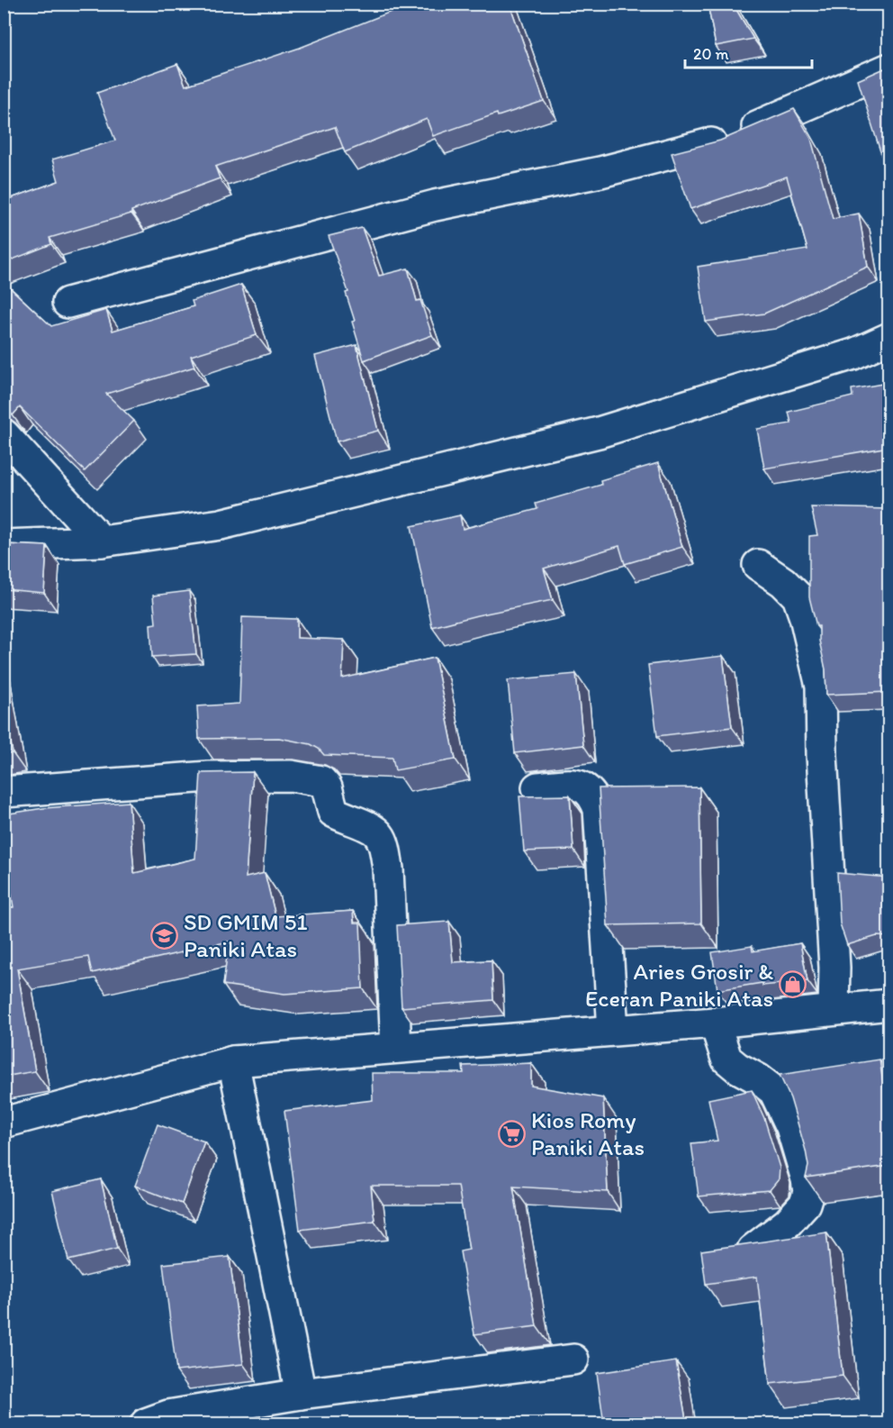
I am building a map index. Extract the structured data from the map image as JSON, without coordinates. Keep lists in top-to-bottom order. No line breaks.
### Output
{"places":{"school or university":["SD GMIM 51 Paniki Atas"],"shop":["Aries Grosir & Eceran Paniki Atas"],"supermarket":["Kios Romy Paniki Atas"]},"scale_bar":"20 m"}
